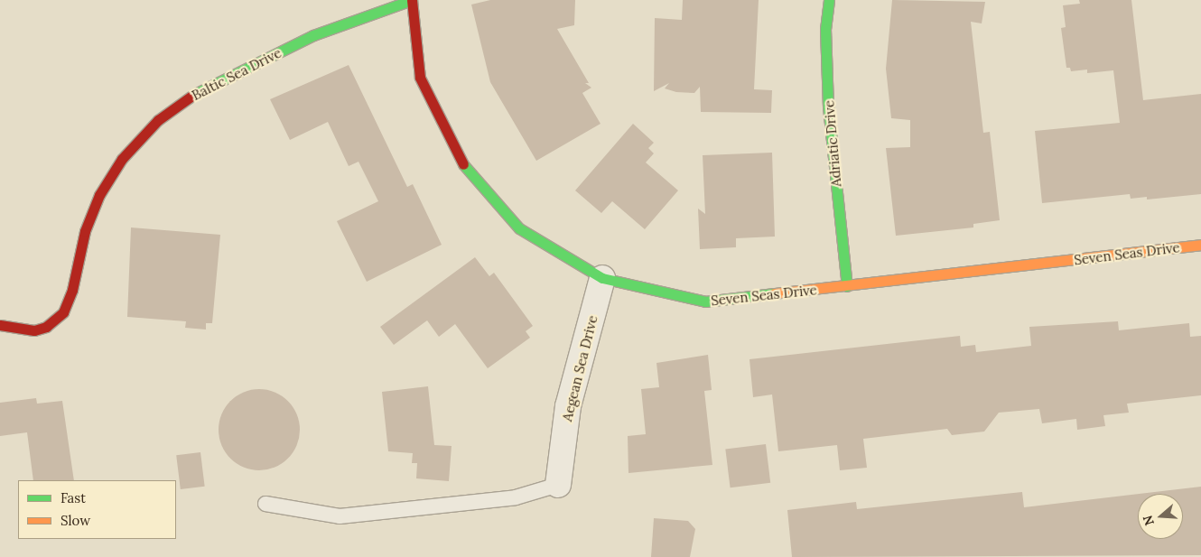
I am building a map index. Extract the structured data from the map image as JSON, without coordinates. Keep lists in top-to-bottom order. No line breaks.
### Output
{"streets":{"street":["Baltic Sea Drive","Adriatic Drive","Seven Seas Drive","Aegean Sea Drive"]},"crossings":[["Baltic Sea Drive","Seven Seas Drive"],["Adriatic Drive","Seven Seas Drive"],["Seven Seas Drive","Aegean Sea Drive"]],"legend":["Fast","Slow"],"north":"left"}
